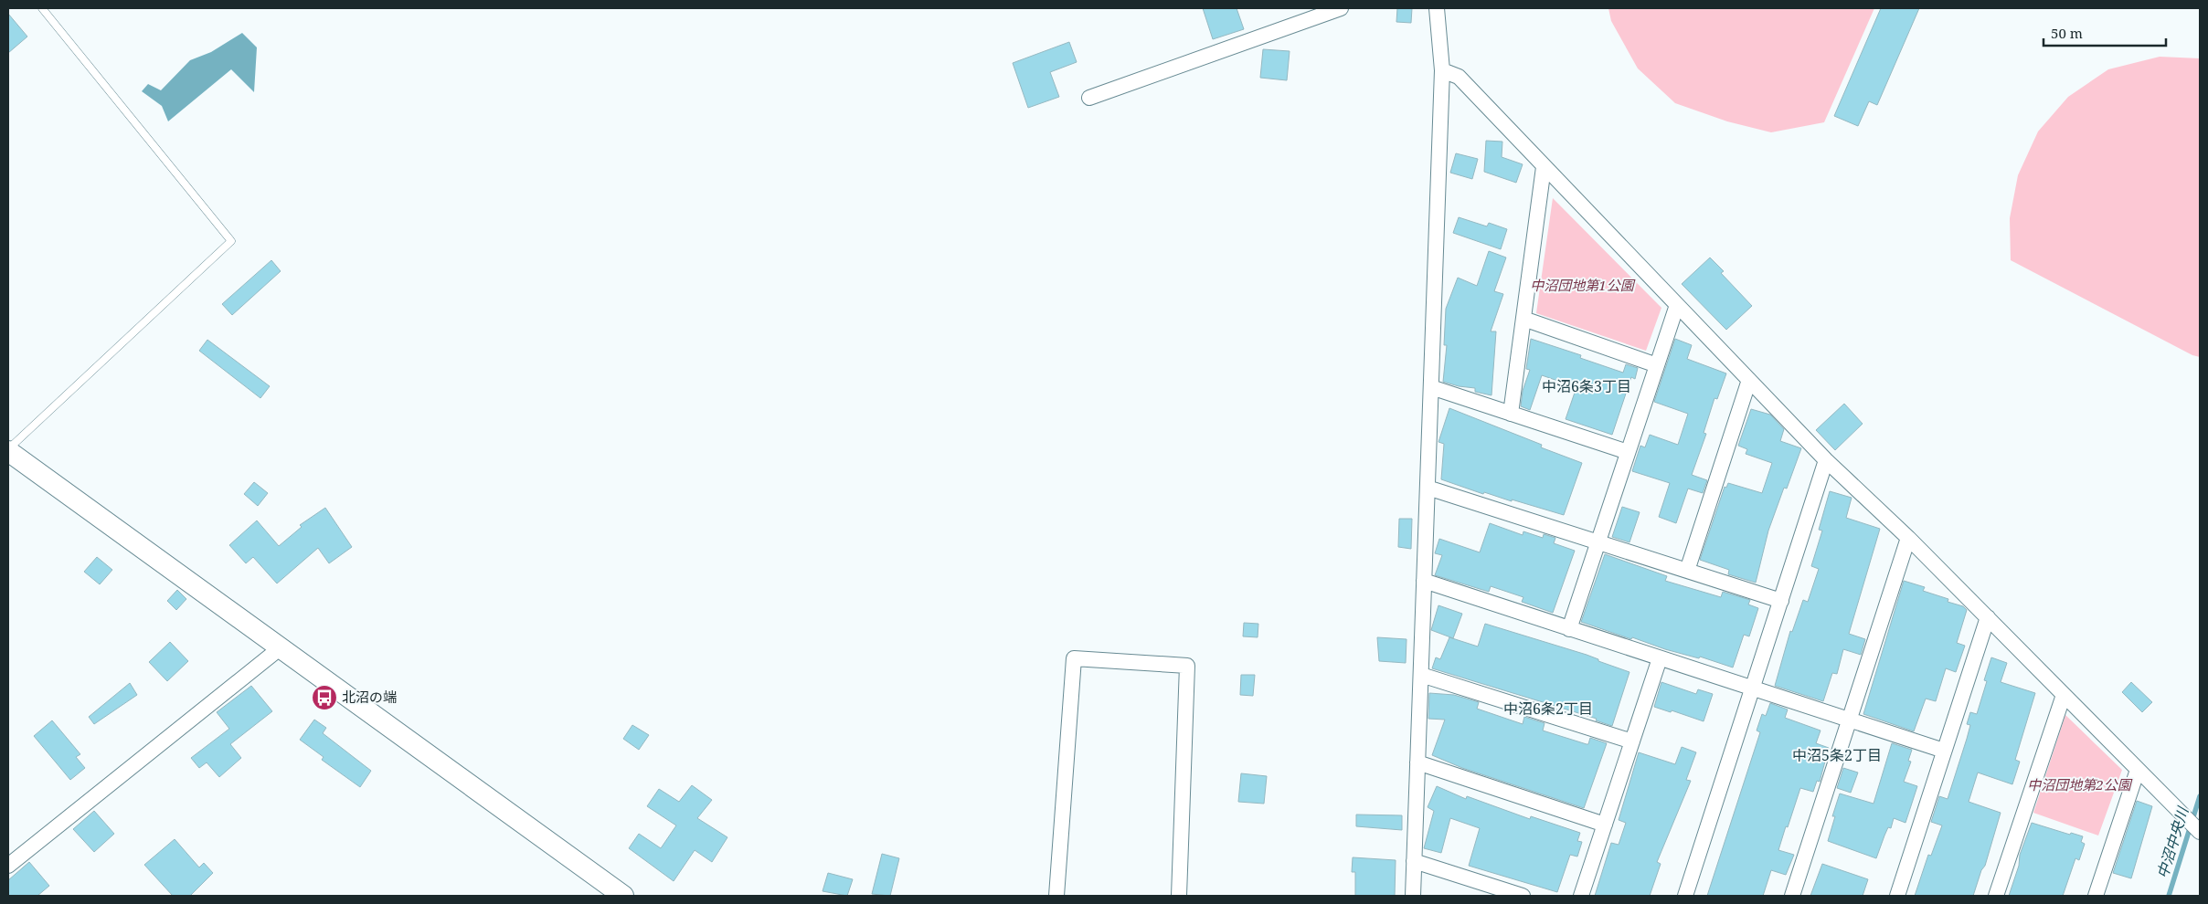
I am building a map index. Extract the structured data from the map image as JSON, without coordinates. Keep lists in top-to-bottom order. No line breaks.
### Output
{"districts":["中沼6条3丁目","中沼6条2丁目","中沼5条2丁目"],"water":["中沼中央川"],"parks":["中沼団地第1公園","中沼団地第2公園"],"places":{"bus stop":["北沼の端"]},"scale_bar":"50 m"}
